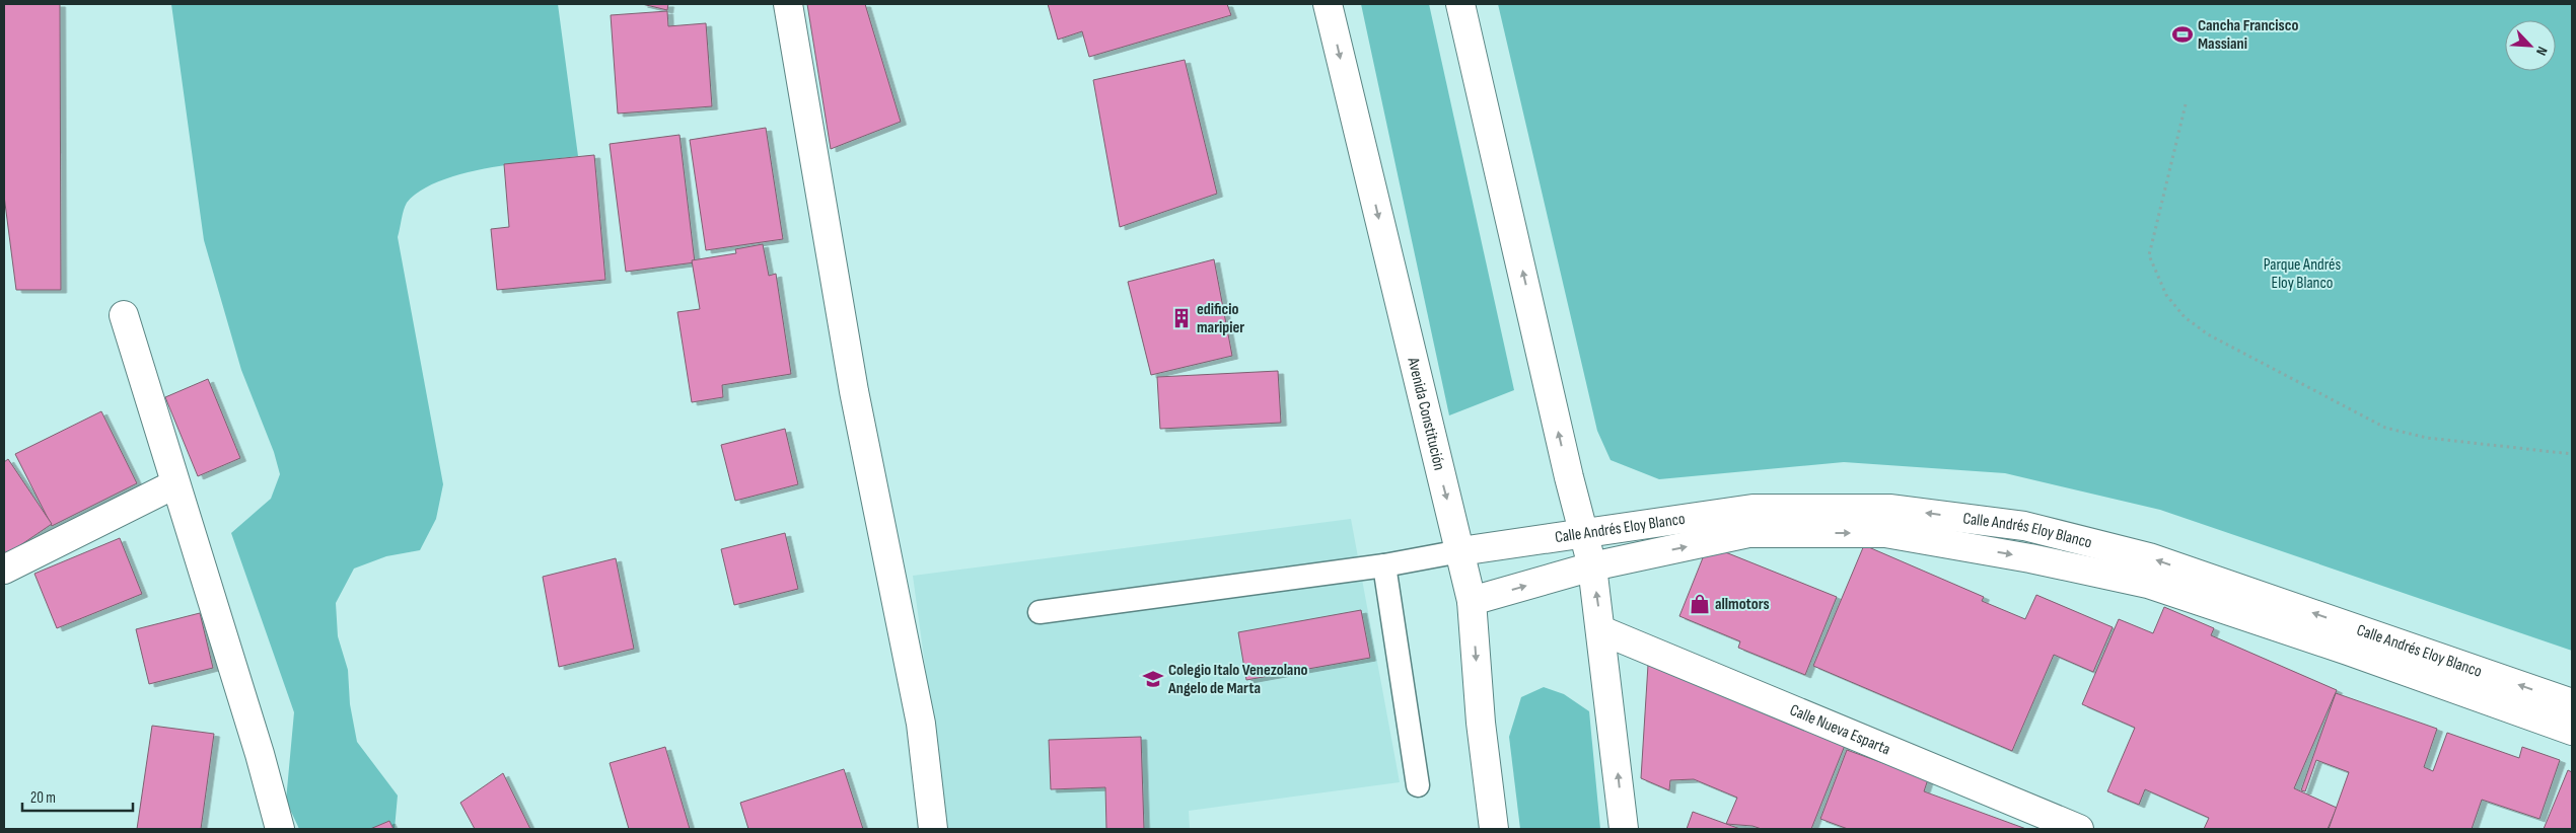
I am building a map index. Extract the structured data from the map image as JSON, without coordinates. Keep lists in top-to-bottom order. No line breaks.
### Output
{"streets":{"street":["Avenida Constitución","Calle Andrés Eloy Blanco","Calle Nueva Esparta"]},"crossings":[["Avenida Constitución","Calle Andrés Eloy Blanco"]],"parks":["Parque Andrés Eloy Blanco"],"places":{"sports":["Cancha Francisco Massiani"],"building":["edificio maripier"],"shop":["allmotors"],"school or university":["Colegio Italo Venezolano Angelo de Marta"]},"scale_bar":"20 m","north":"bottom right"}
